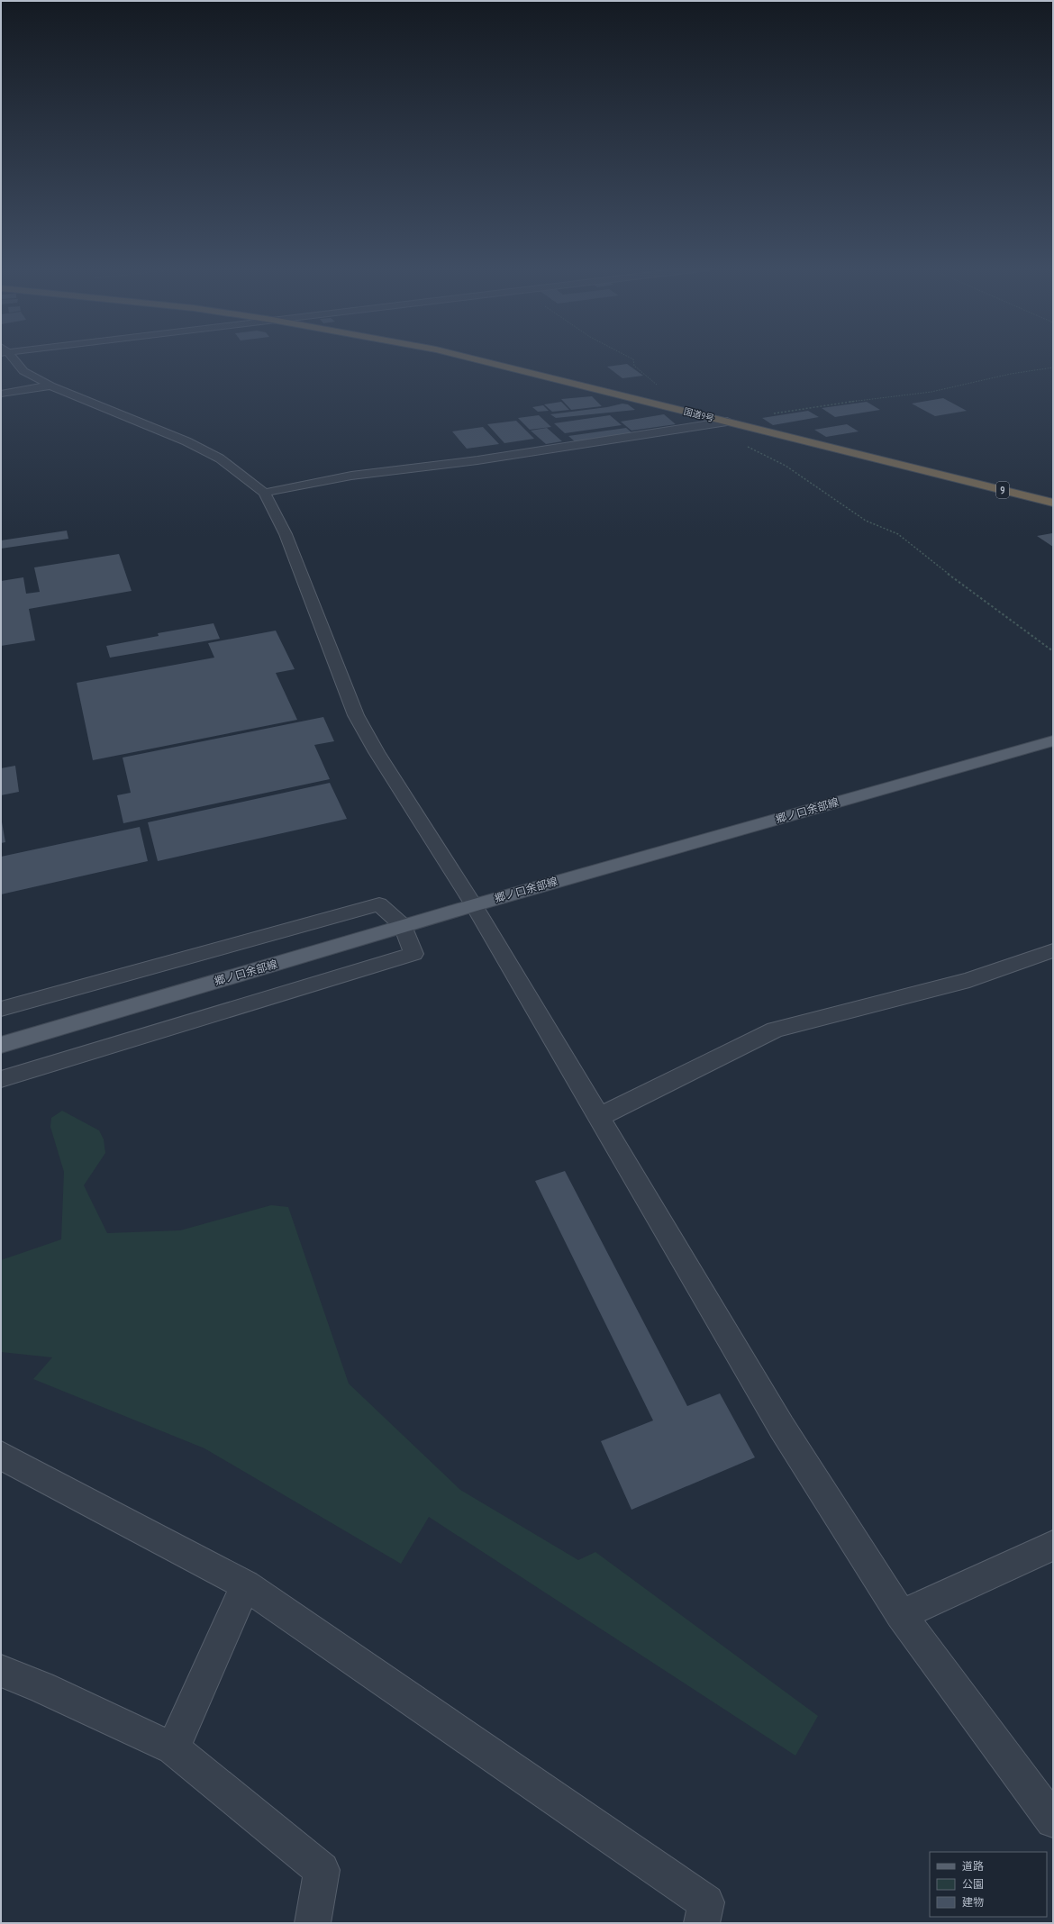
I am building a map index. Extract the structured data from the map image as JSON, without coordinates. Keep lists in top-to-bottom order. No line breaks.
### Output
{"streets":{"highway":["国道9号","9"],"main road":["郷ノ口余部線"]},"legend":["道路","公園","建物"]}
